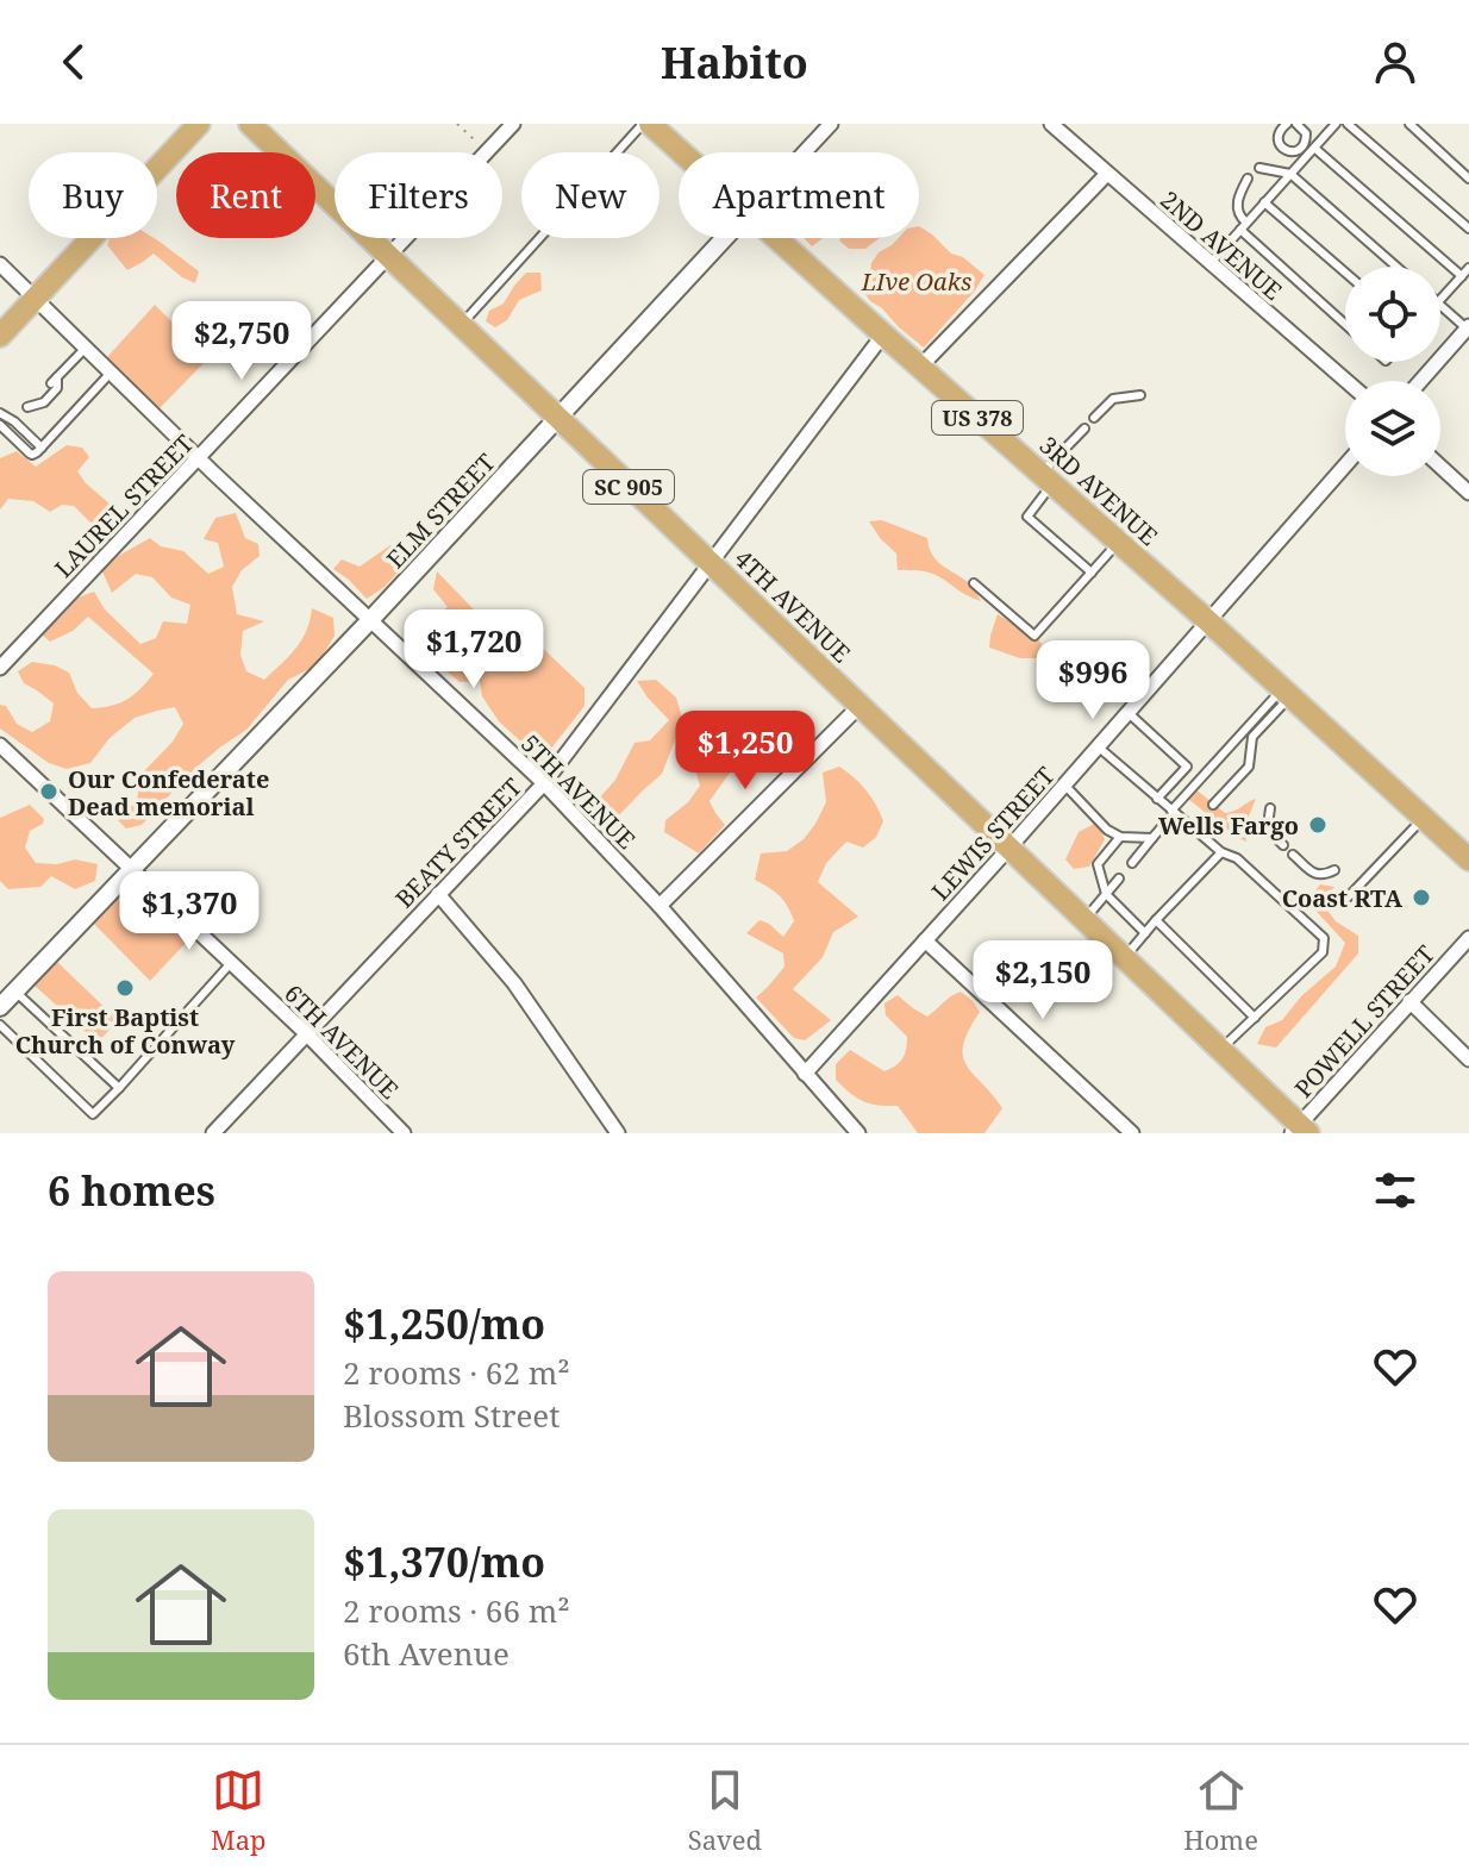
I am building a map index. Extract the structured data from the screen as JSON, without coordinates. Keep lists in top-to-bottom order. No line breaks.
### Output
{"streets":{"main road":["US 378","SC 905","3RD AVENUE","4TH AVENUE"],"street":["2ND AVENUE","LAUREL STREET","ELM STREET","5TH AVENUE","LEWIS STREET","BEATY STREET","POWELL STREET","6TH AVENUE"]},"crossings":[["3RD AVENUE","LEWIS STREET"],["3RD AVENUE","BEATY STREET"],["LAUREL STREET","4TH AVENUE"],["LAUREL STREET","5TH AVENUE"],["ELM STREET","4TH AVENUE"],["ELM STREET","5TH AVENUE"],["ELM STREET","6TH AVENUE"],["4TH AVENUE","LEWIS STREET"],["4TH AVENUE","BEATY STREET"],["4TH AVENUE","POWELL STREET"],["5TH AVENUE","LEWIS STREET"],["5TH AVENUE","BEATY STREET"],["BEATY STREET","6TH AVENUE"]],"parks":["LIve Oaks"],"places":["Our Confederate Dead memorial","Wells Fargo","Coast RTA","First Baptist Church of Conway"],"page":{"header":"Habito","chip":["Buy","Rent","Filters","New","Apartment"],"price":["$2,750","$1,720","$996","$1,250","$1,370","$2,150"],"heading":"6 homes","list":[{"name":"$1,250/mo","note":"2 rooms · 62 m² · Blossom Street"},{"name":"$1,370/mo","note":"2 rooms · 66 m² · 6th Avenue"}],"tabs":["Map","Saved","Home"]}}
